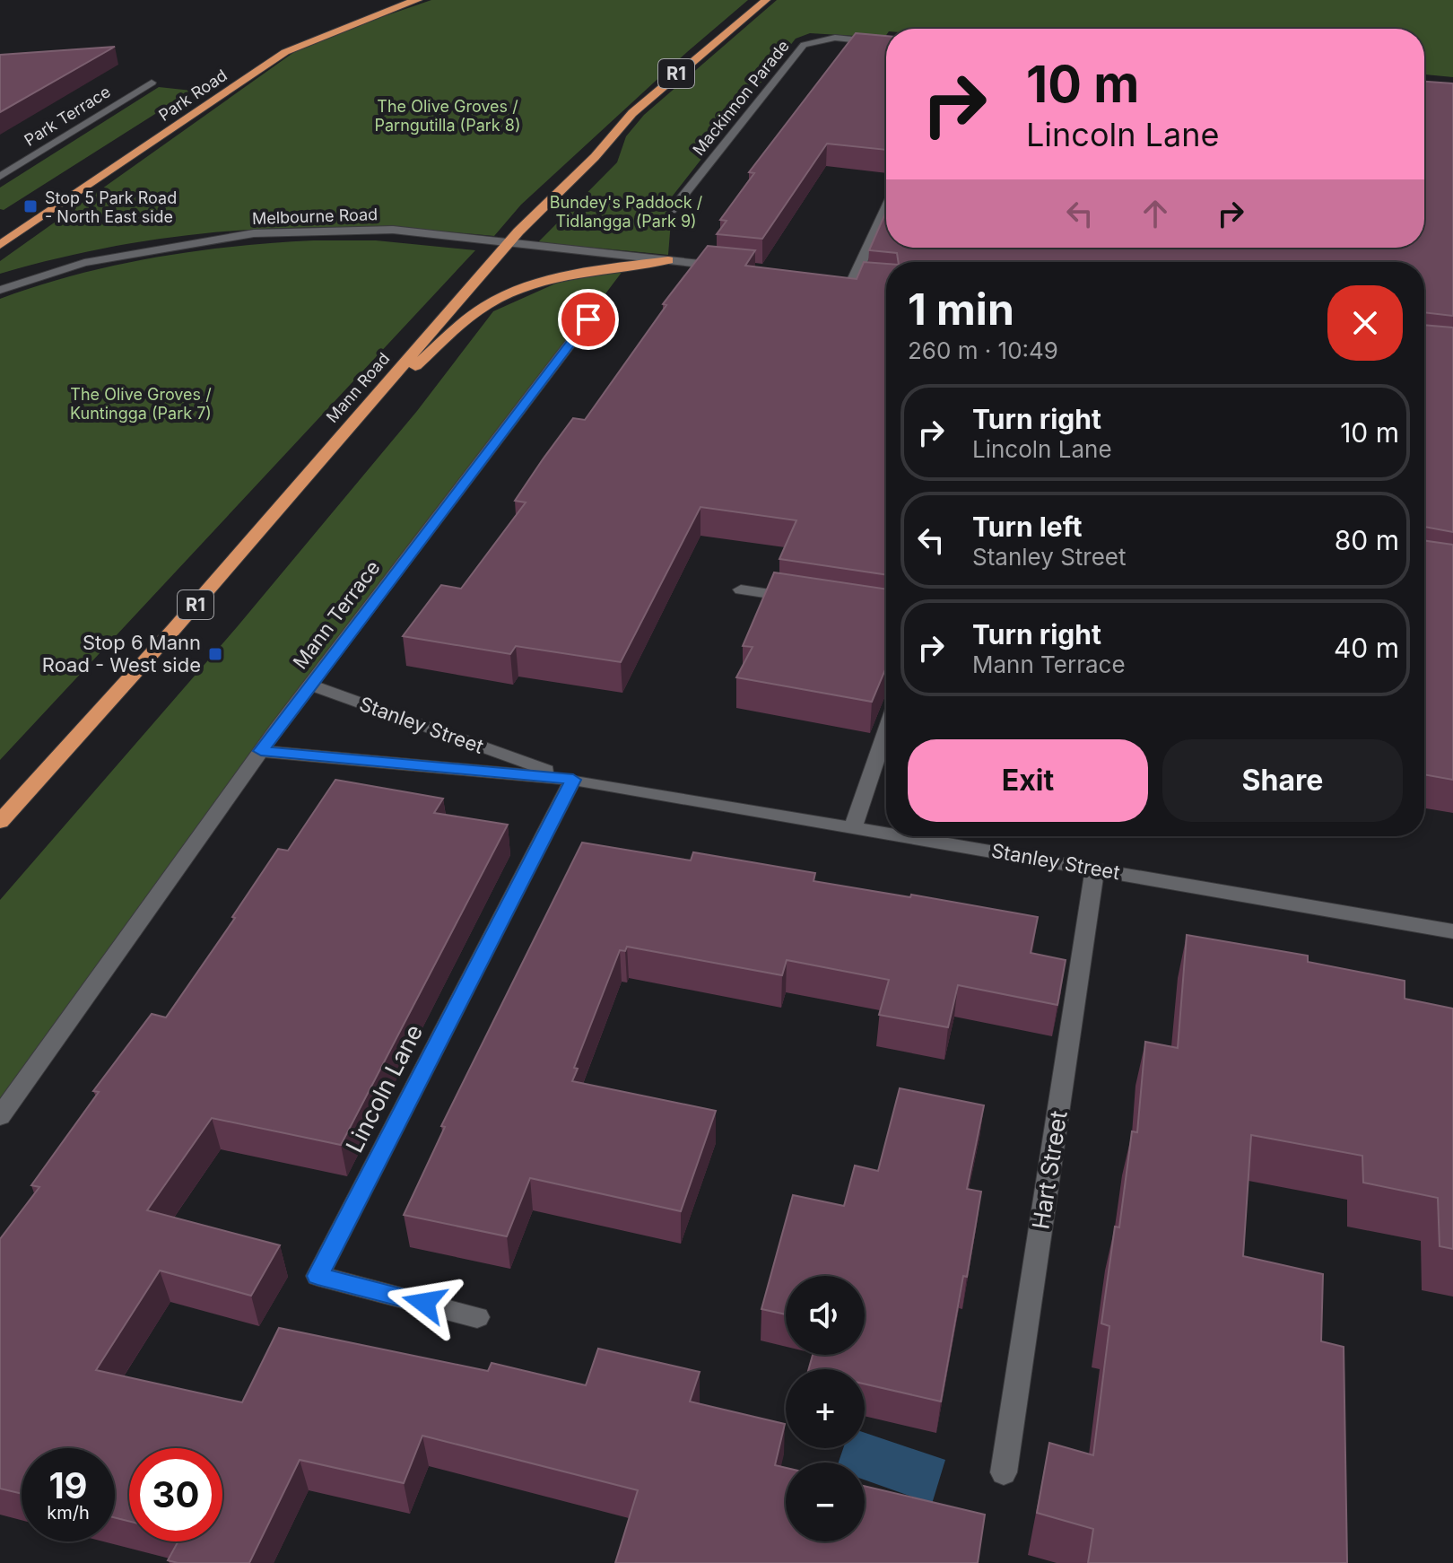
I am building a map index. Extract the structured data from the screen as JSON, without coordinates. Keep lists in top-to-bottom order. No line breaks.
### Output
{"streets":{"highway":["R1","Park Road","Mann Road"],"street":["Mackinnon Parade","Park Terrace","Melbourne Road","Mann Terrace","Stanley Street","Lincoln Lane","Hart Street"]},"crossings":[["Melbourne Road","Mann Road"],["Mann Terrace","Stanley Street"],["Stanley Street","Lincoln Lane"],["Stanley Street","Hart Street"]],"parks":["The Olive Groves / Parngutilla (Park 8)","Bundey's Paddock / Tidlangga (Park 9)","The Olive Groves / Kuntingga (Park 7)"],"places":{"transit":["Stop 5 Park Road - North East side","Stop 6 Mann Road - West side"]},"page":{"turn":["10 m","Lincoln Lane"],"heading":["1 min","260 m · 10:49"],"list":[{"name":"Turn right","note":"Lincoln Lane","value":"10 m"},{"name":"Turn left","note":"Stanley Street","value":"80 m"},{"name":"Turn right","note":"Mann Terrace","value":"40 m"}],"buttons":["Exit","Share"],"map_buttons":["+","−"],"speed":"19 km/h","limit":"30"}}
